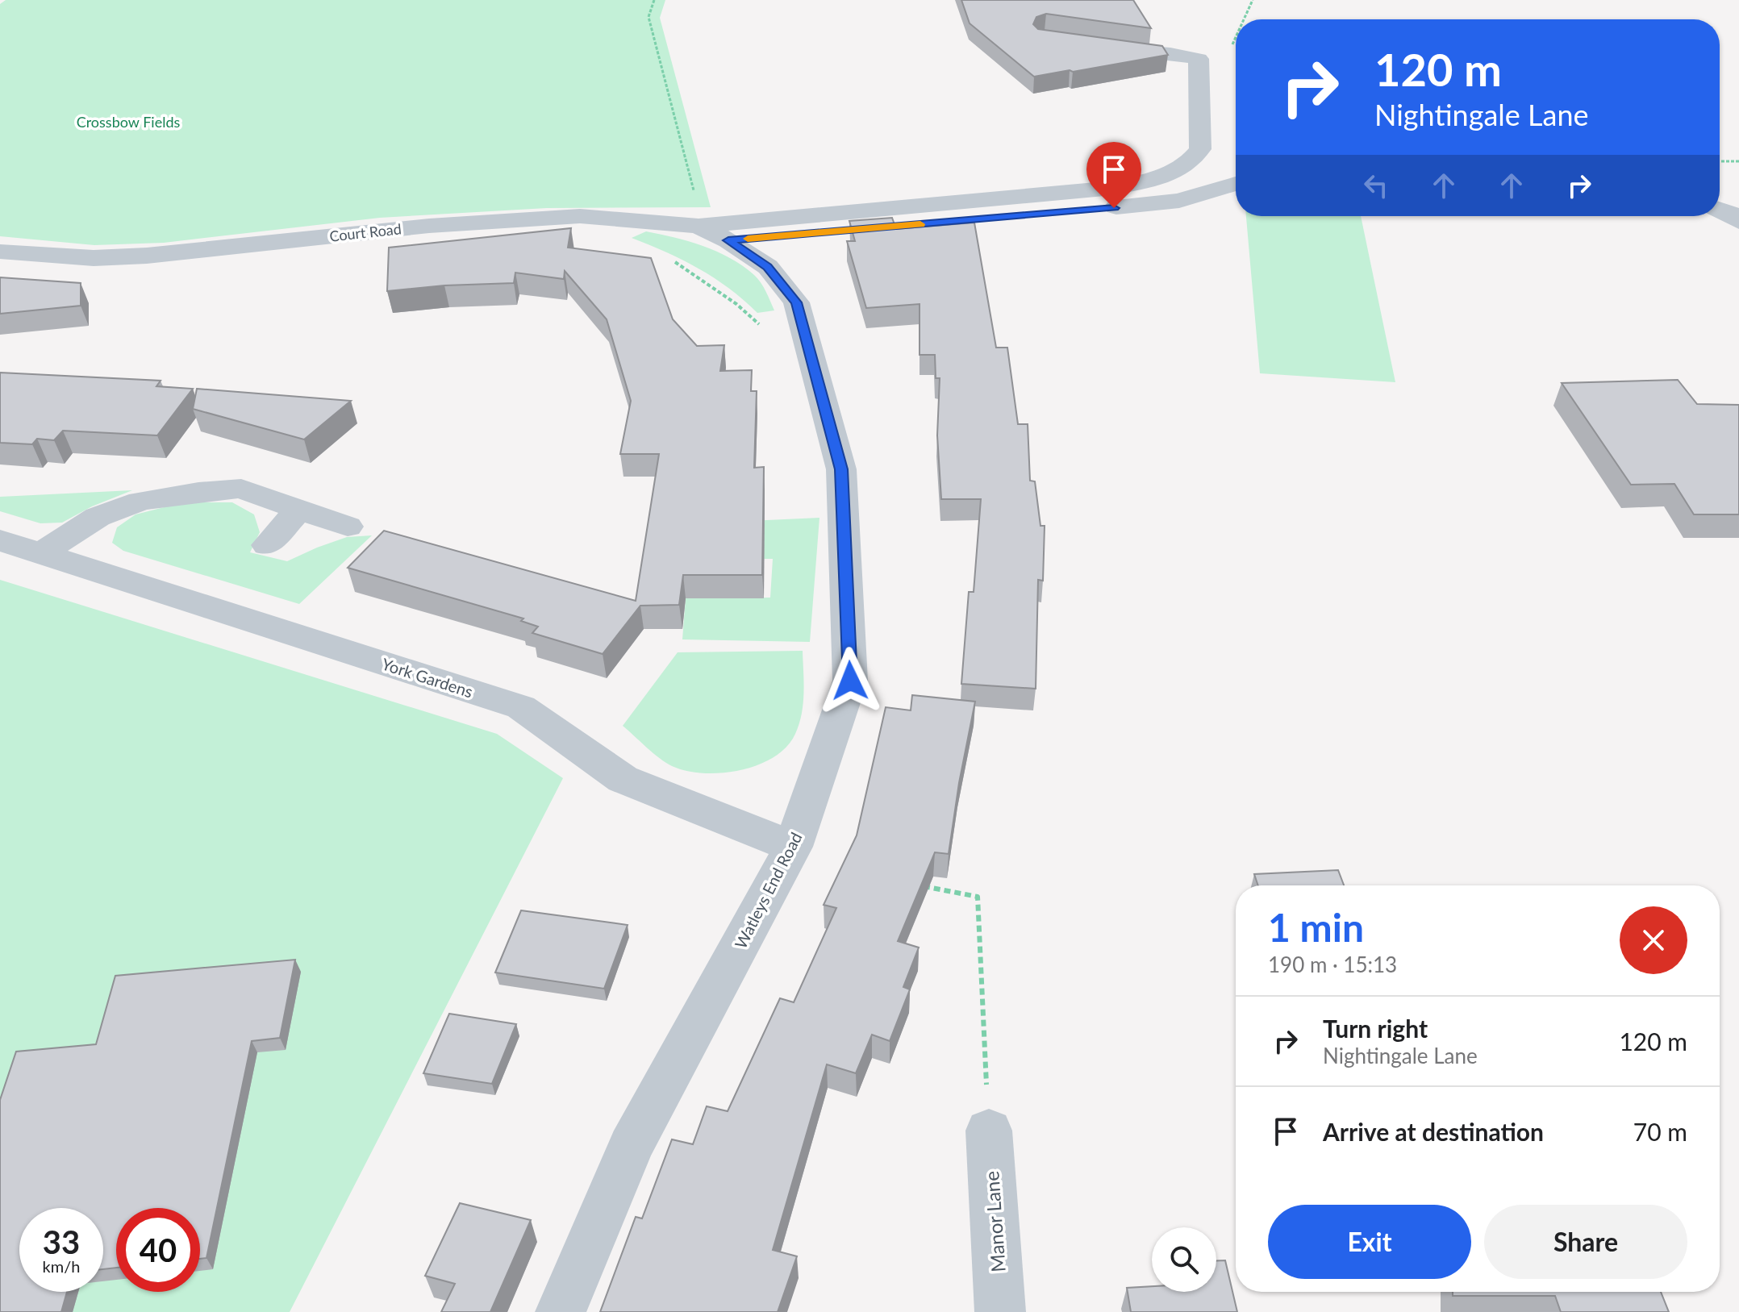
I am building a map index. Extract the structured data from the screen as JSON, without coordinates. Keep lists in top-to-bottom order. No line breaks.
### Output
{"streets":{"street":["Court Road","York Gardens","Watleys End Road","Manor Lane"]},"crossings":[["Court Road","Watleys End Road"],["York Gardens","Watleys End Road"]],"parks":["Crossbow Fields"],"page":{"turn":["120 m","Nightingale Lane"],"heading":["1 min","190 m · 15:13"],"list":[{"name":"Turn right","note":"Nightingale Lane","value":"120 m"},{"name":"Arrive at destination","value":"70 m"}],"buttons":["Exit","Share"],"speed":"33 km/h","limit":"40"}}
